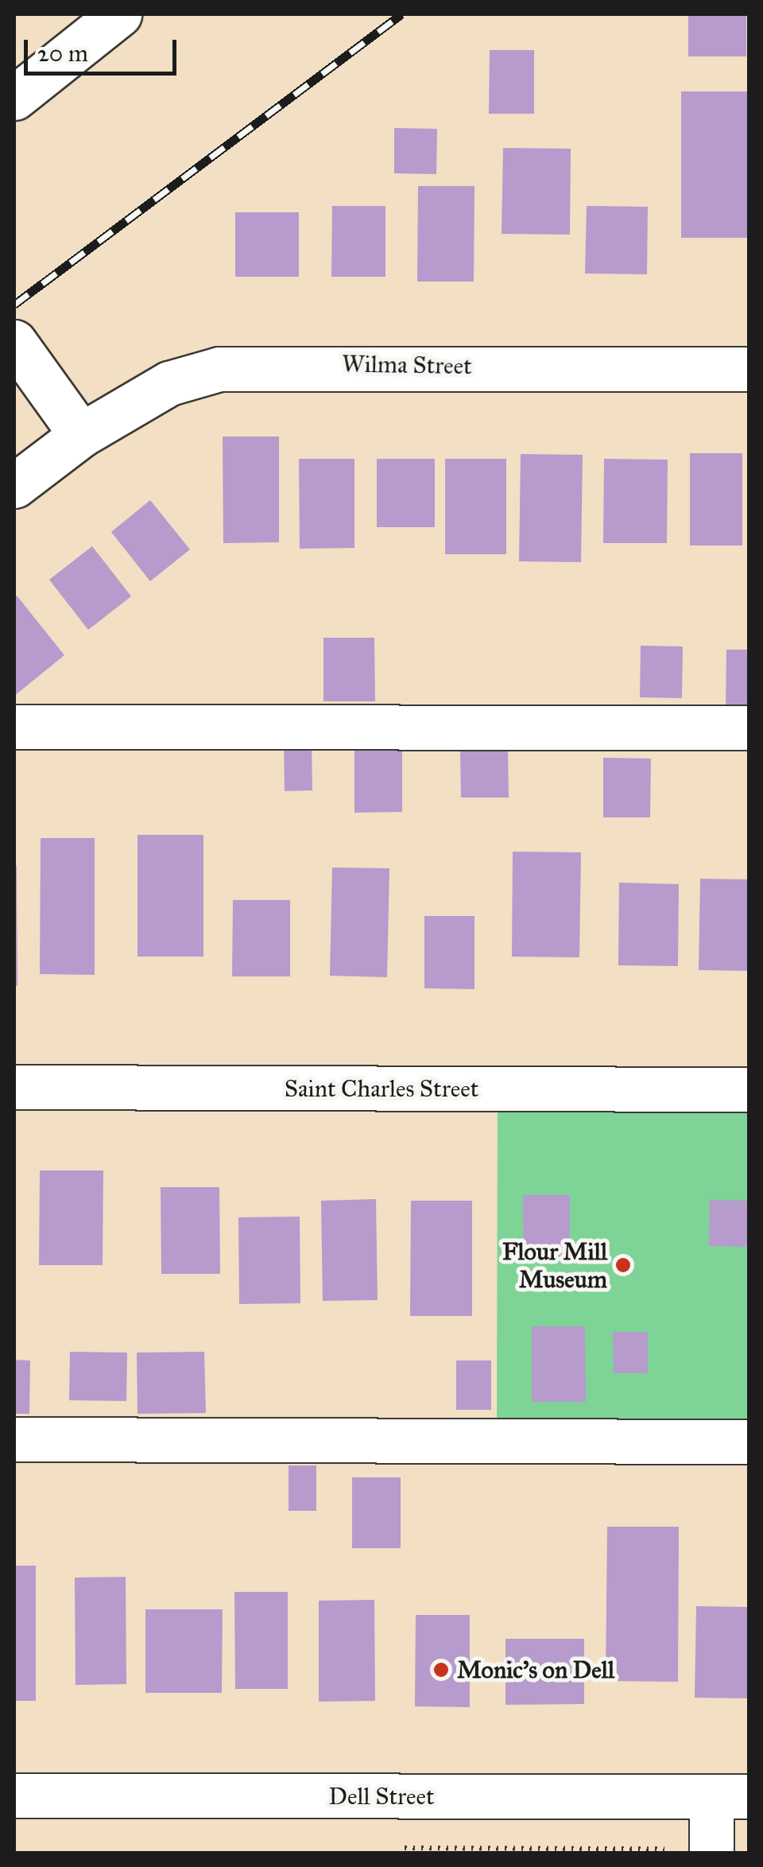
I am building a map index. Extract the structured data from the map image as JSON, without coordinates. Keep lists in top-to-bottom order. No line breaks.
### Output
{"streets":{"street":["Wilma Street","Saint Charles Street","Dell Street"]},"places":["Flour Mill Museum","Monic's on Dell"],"scale_bar":"20 m"}
